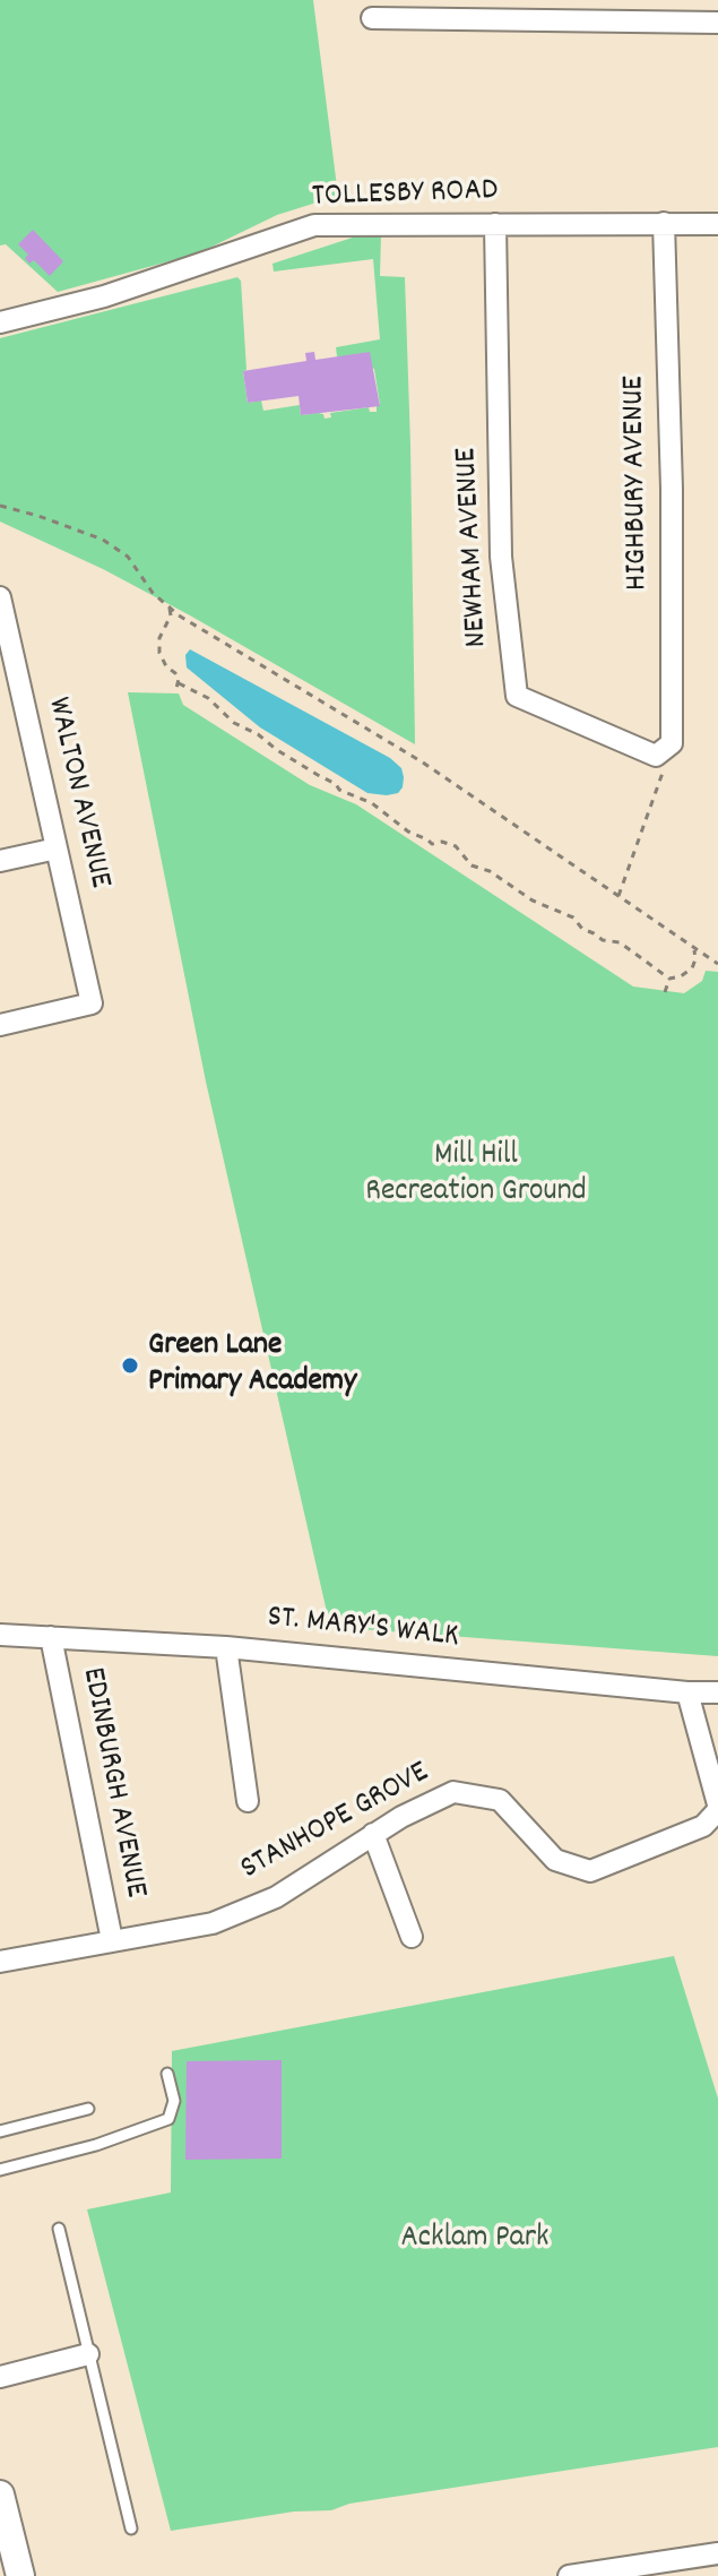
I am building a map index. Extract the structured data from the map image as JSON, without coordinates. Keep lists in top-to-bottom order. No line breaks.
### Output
{"streets":{"street":["TOLLESBY ROAD","HIGHBURY AVENUE","NEWHAM AVENUE","WALTON AVENUE","ST. MARY'S WALK","EDINBURGH AVENUE","STANHOPE GROVE"]},"crossings":[["TOLLESBY ROAD","HIGHBURY AVENUE"],["TOLLESBY ROAD","NEWHAM AVENUE"],["HIGHBURY AVENUE","NEWHAM AVENUE"],["ST. MARY'S WALK","EDINBURGH AVENUE"],["ST. MARY'S WALK","STANHOPE GROVE"],["EDINBURGH AVENUE","STANHOPE GROVE"]],"parks":["Mill Hill Recreation Ground","Acklam Park"],"places":["Green Lane Primary Academy"]}
